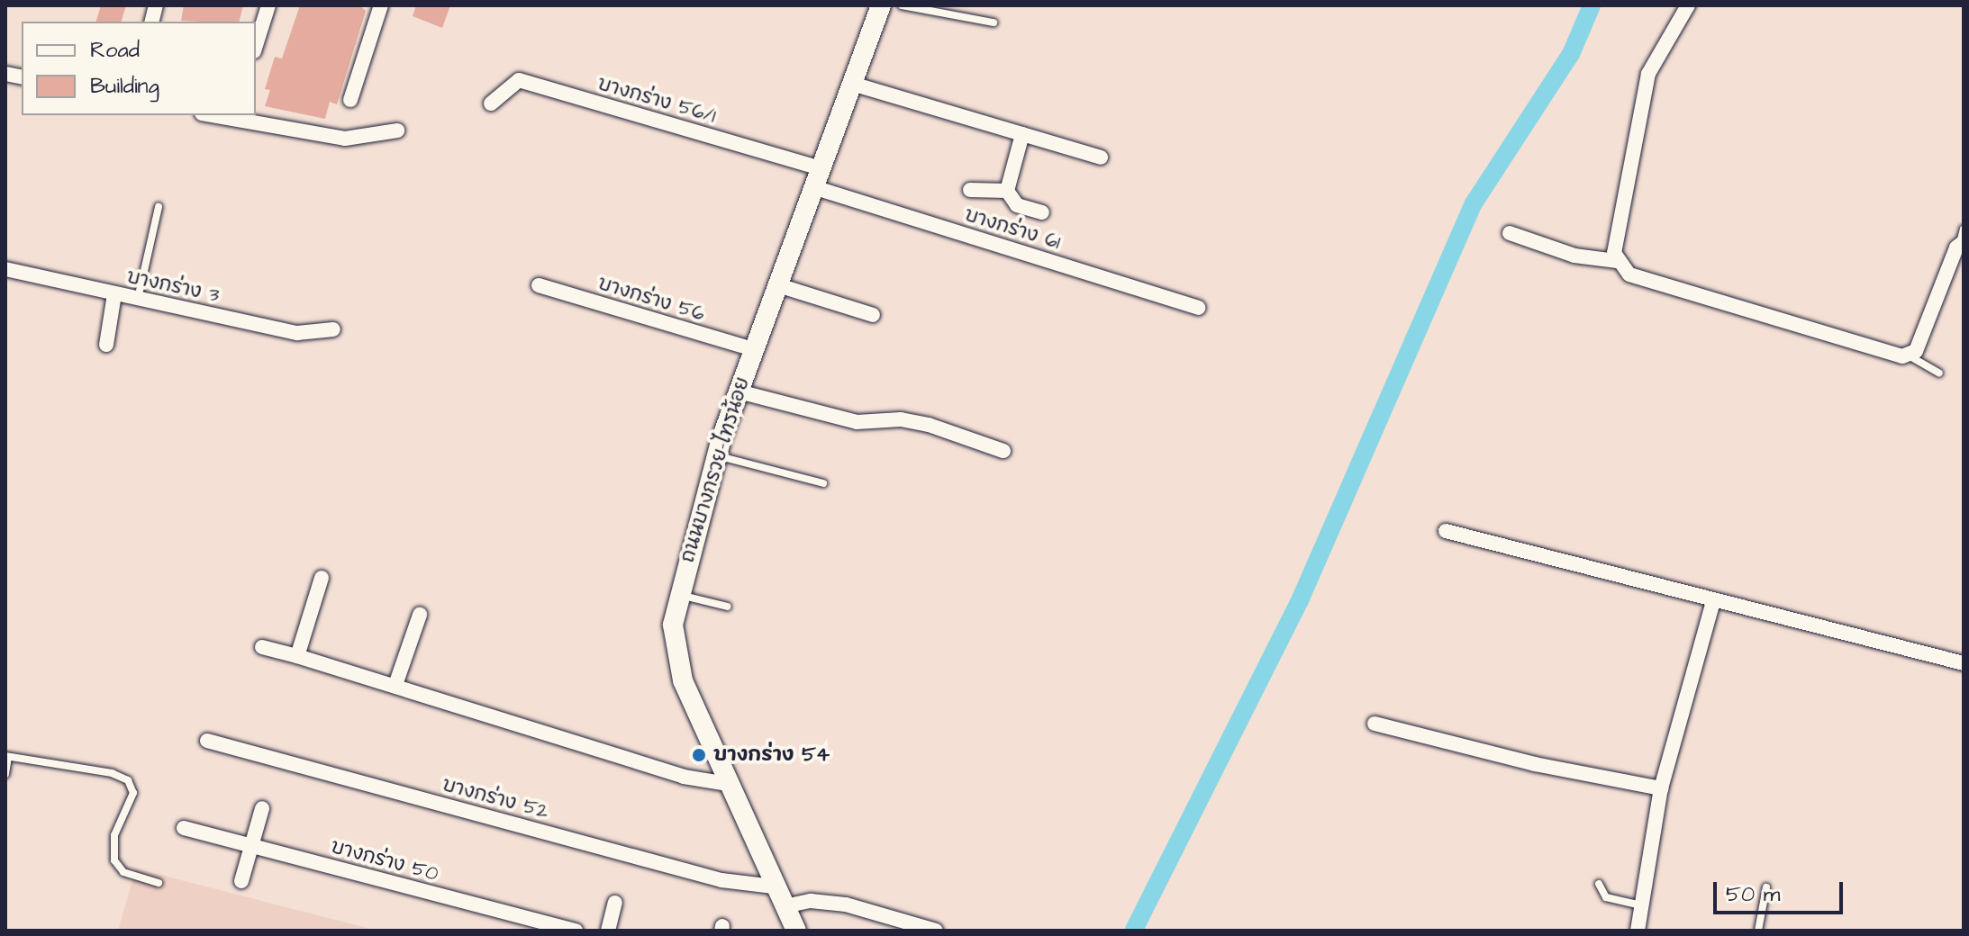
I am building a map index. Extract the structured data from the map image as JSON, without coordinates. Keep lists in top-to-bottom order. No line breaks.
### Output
{"streets":{"main road":["ถนนบางกรวย-ไทรน้อย"],"street":["บางกร่าง 56/1","บางกร่าง 61","บางกร่าง 3","บางกร่าง 56","บางกร่าง 52","บางกร่าง 50"]},"crossings":[["บางกร่าง 56/1","บางกร่าง 61"],["บางกร่าง 56/1","ถนนบางกรวย-ไทรน้อย"],["บางกร่าง 61","ถนนบางกรวย-ไทรน้อย"],["บางกร่าง 56","ถนนบางกรวย-ไทรน้อย"],["ถนนบางกรวย-ไทรน้อย","บางกร่าง 52"]],"places":["บางกร่าง 54"],"legend":["Road","Building"],"scale_bar":"50 m"}
